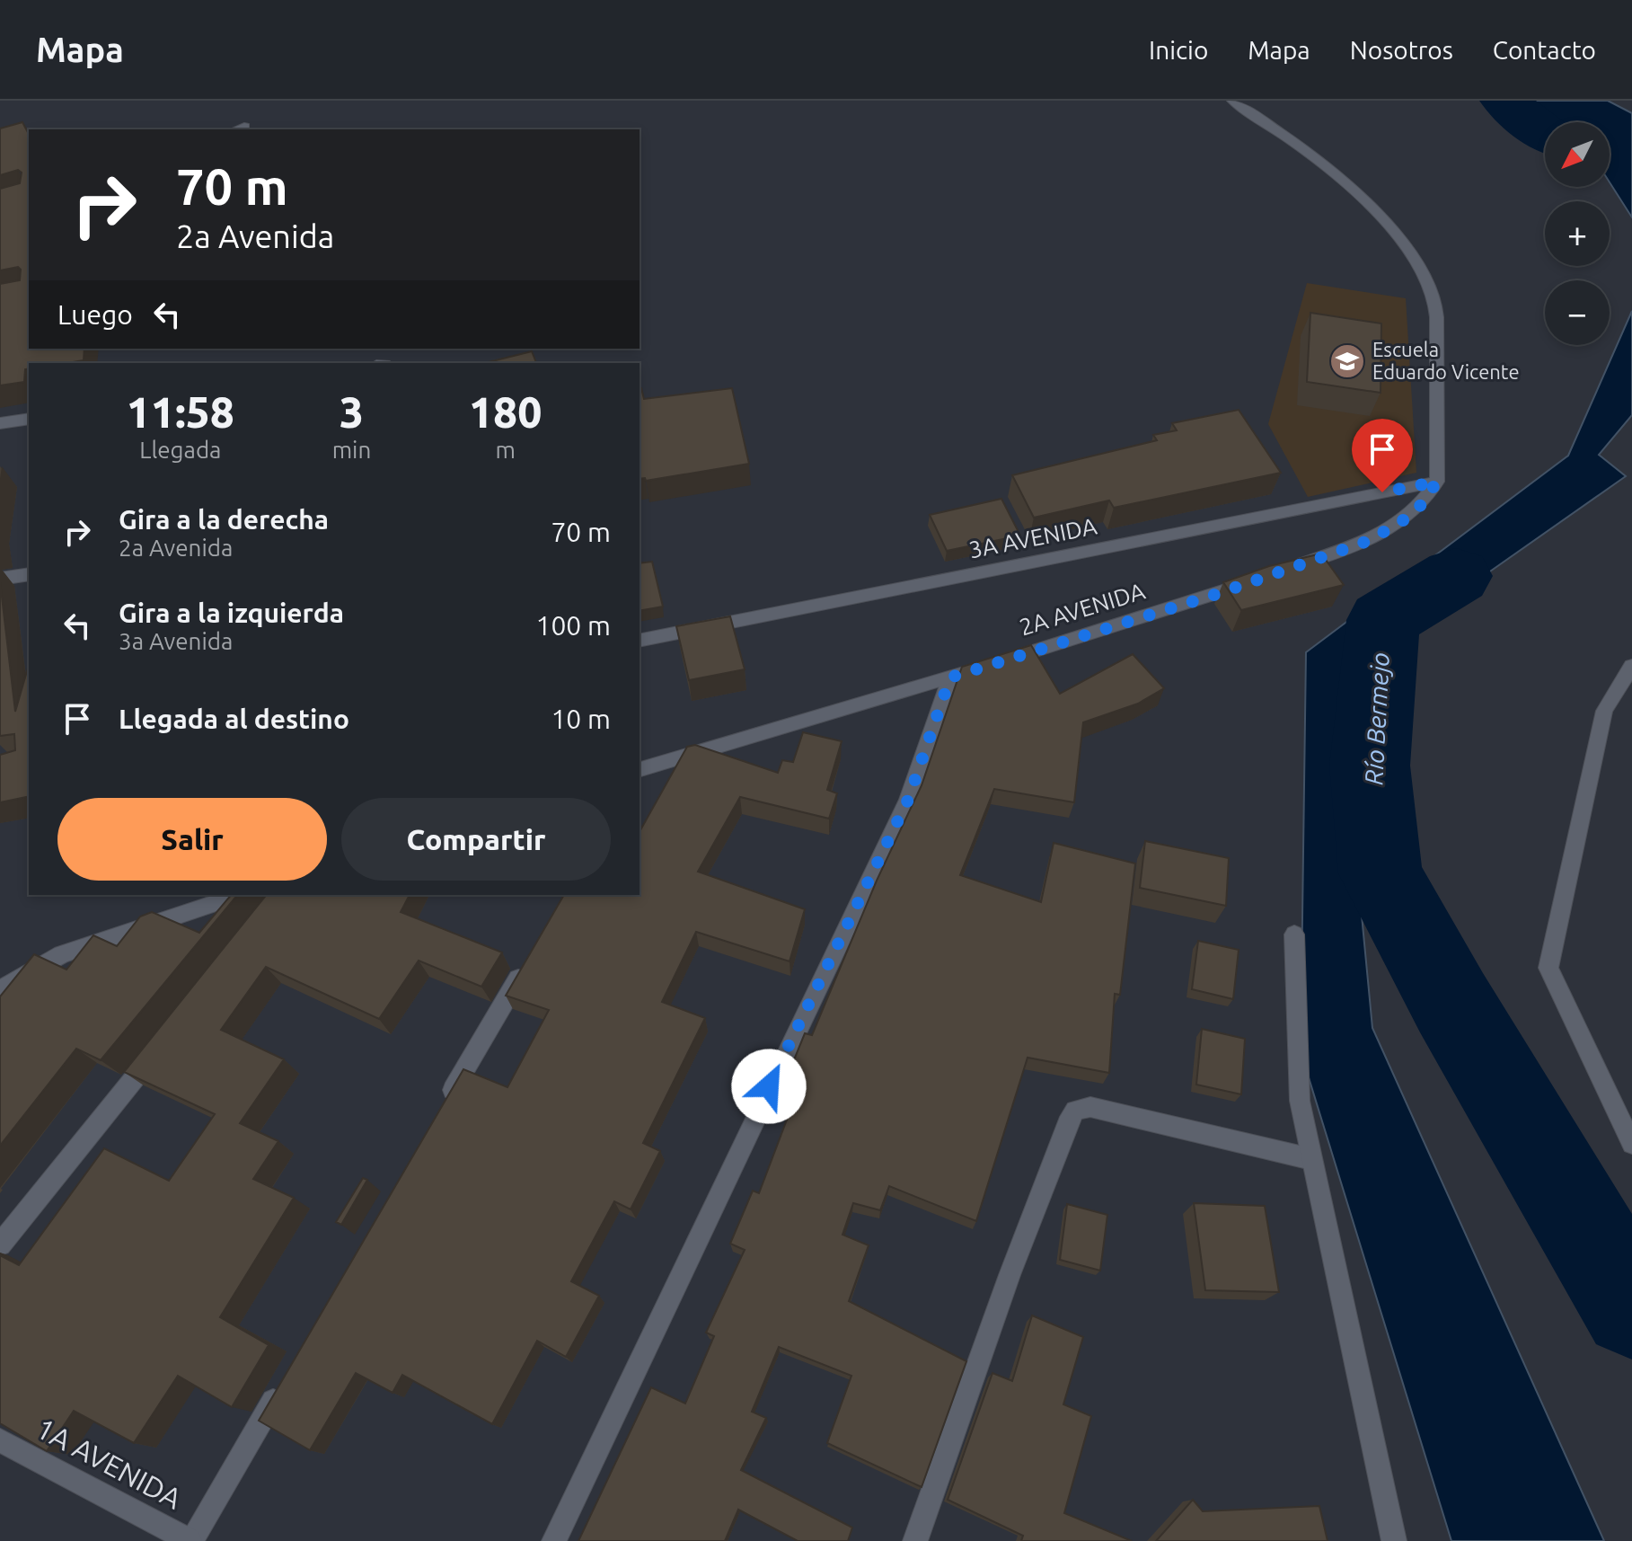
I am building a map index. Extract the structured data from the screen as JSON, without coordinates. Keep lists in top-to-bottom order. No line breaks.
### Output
{"streets":{"street":["3A AVENIDA","2A AVENIDA","1A AVENIDA"]},"water":["Río Bermejo"],"places":{"school or university":["Escuela Eduardo Vicente"]},"north":"bottom left","page":{"header":"Mapa","nav":["Inicio","Mapa","Nosotros","Contacto"],"map_buttons":["+","−"],"turn":["70 m","2a Avenida"],"then":"Luego","eta":["11:58","Llegada","3","min","180","m"],"list":[{"name":"Gira a la derecha","note":"2a Avenida","value":"70 m"},{"name":"Gira a la izquierda","note":"3a Avenida","value":"100 m"},{"name":"Llegada al destino","value":"10 m"}],"buttons":["Salir","Compartir"]}}
